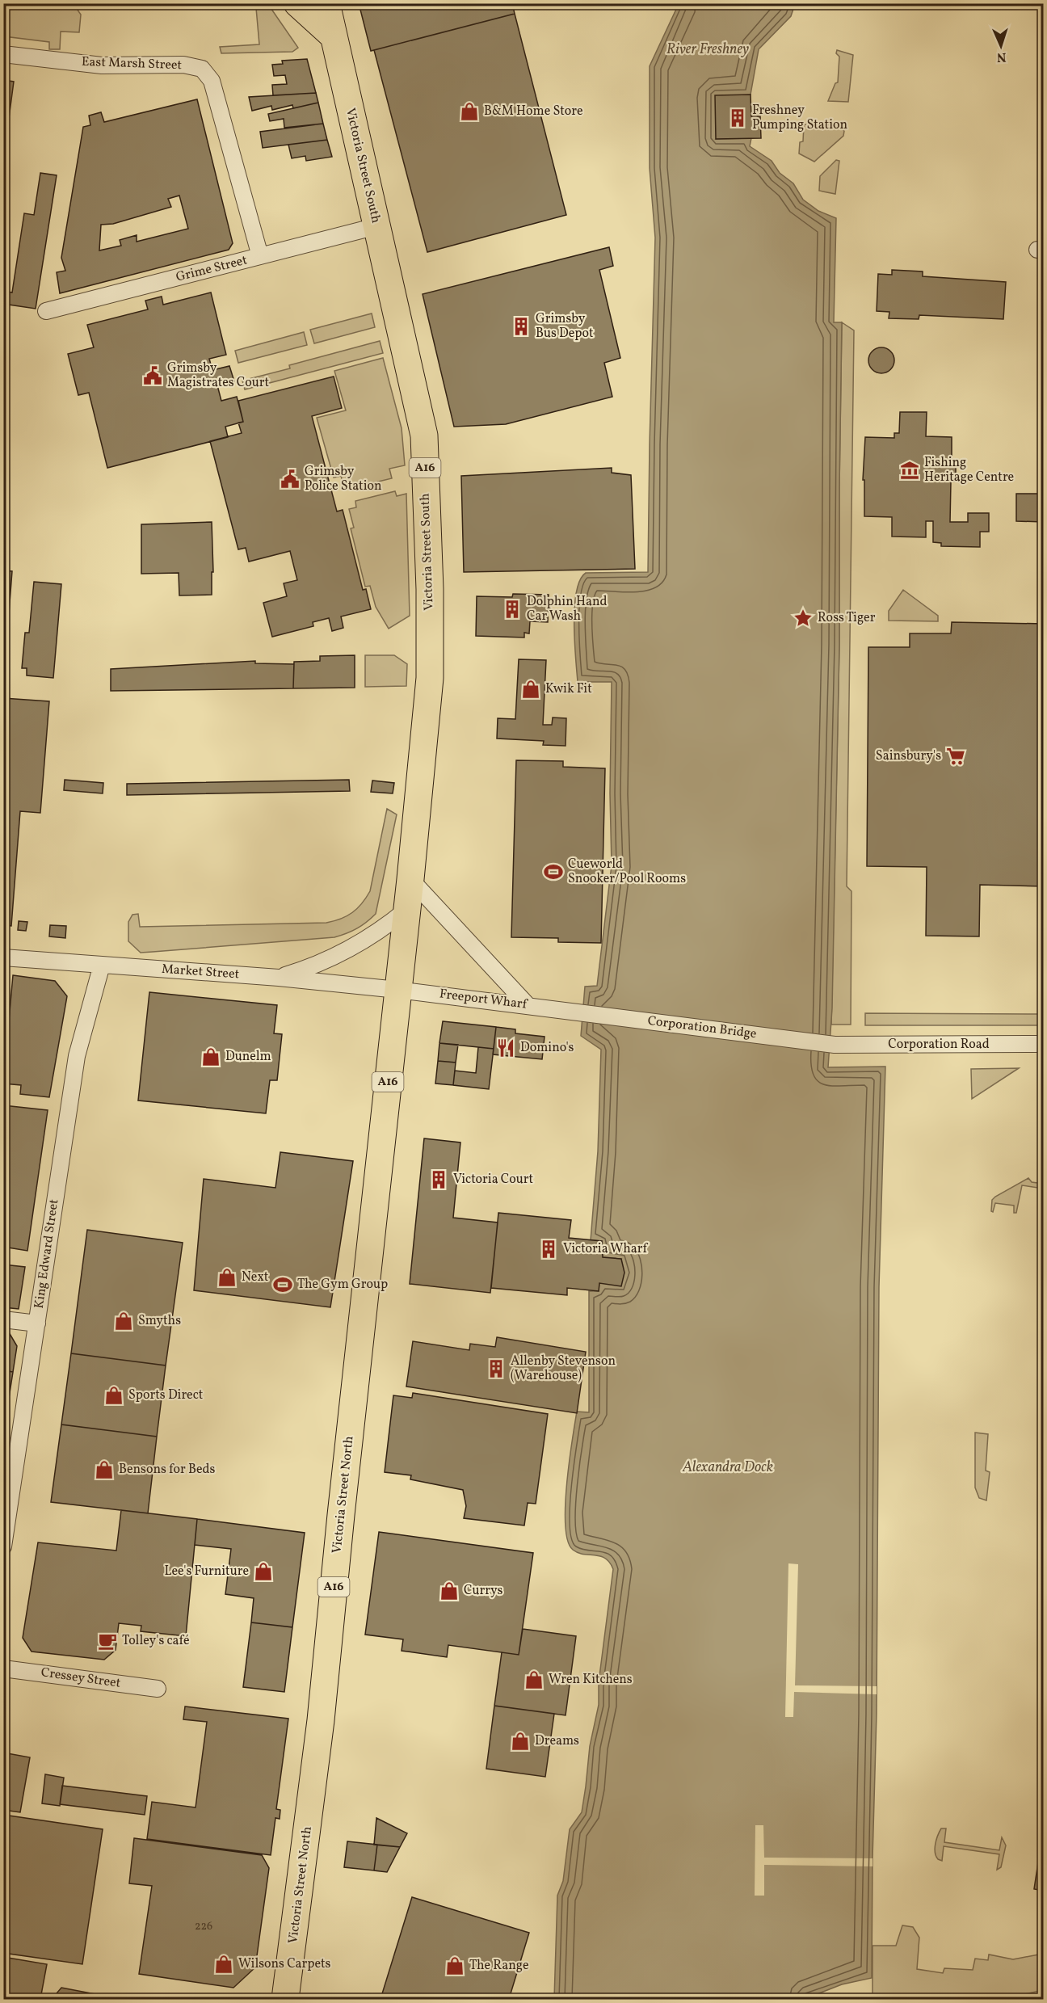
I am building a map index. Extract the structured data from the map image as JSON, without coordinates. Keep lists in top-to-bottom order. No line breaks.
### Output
{"streets":{"highway":["Victoria Street South","A16","Victoria Street North"],"street":["East Marsh Street","Grime Street","Market Street","Freeport Wharf","Corporation Bridge","Corporation Road","King Edward Street","Cressey Street"]},"crossings":[["East Marsh Street","Grime Street"],["Victoria Street South","Grime Street"],["Victoria Street South","Market Street"],["Victoria Street South","Freeport Wharf"],["Victoria Street South","Victoria Street North"],["Market Street","Freeport Wharf"],["Market Street","King Edward Street"],["Market Street","Victoria Street North"],["Freeport Wharf","Corporation Bridge"],["Freeport Wharf","Victoria Street North"],["Corporation Bridge","Corporation Road"]],"water":["River Freshney","Alexandra Dock"],"places":{"shop":["B&M Home Store","Kwik Fit","Dunelm","Next","Smyths","Sports Direct","Bensons for Beds","Lee's Furniture","Currys","Wren Kitchens","Dreams","Wilsons Carpets","The Range"],"building":["Freshney Pumping Station","Grimsby Bus Depot","Dolphin Hand Car Wash","Victoria Court","Victoria Wharf","Allenby Stevenson (Warehouse)"],"public building":["Grimsby Magistrates Court","Grimsby Police Station"],"museum":["Fishing Heritage Centre"],"place":["Ross Tiger"],"supermarket":["Sainsbury's"],"sports":["Cueworld Snooker/Pool Rooms","The Gym Group"],"restaurant":["Domino's"],"cafe":["Tolley's café"]},"house_numbers":["226"],"north":"bottom"}
